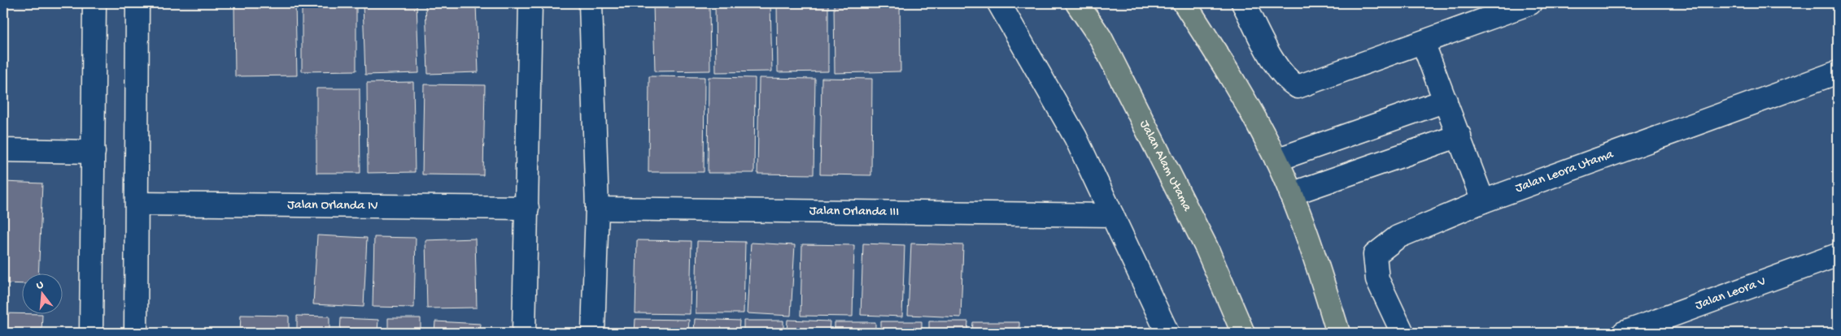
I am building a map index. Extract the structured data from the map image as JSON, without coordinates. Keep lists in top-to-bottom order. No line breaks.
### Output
{"streets":{"main road":["Jalan Alam Utama"],"street":["Jalan Leora Utama","Jalan Orlanda IV","Jalan Orlanda III","Jalan Leora V"]},"north":"top"}
